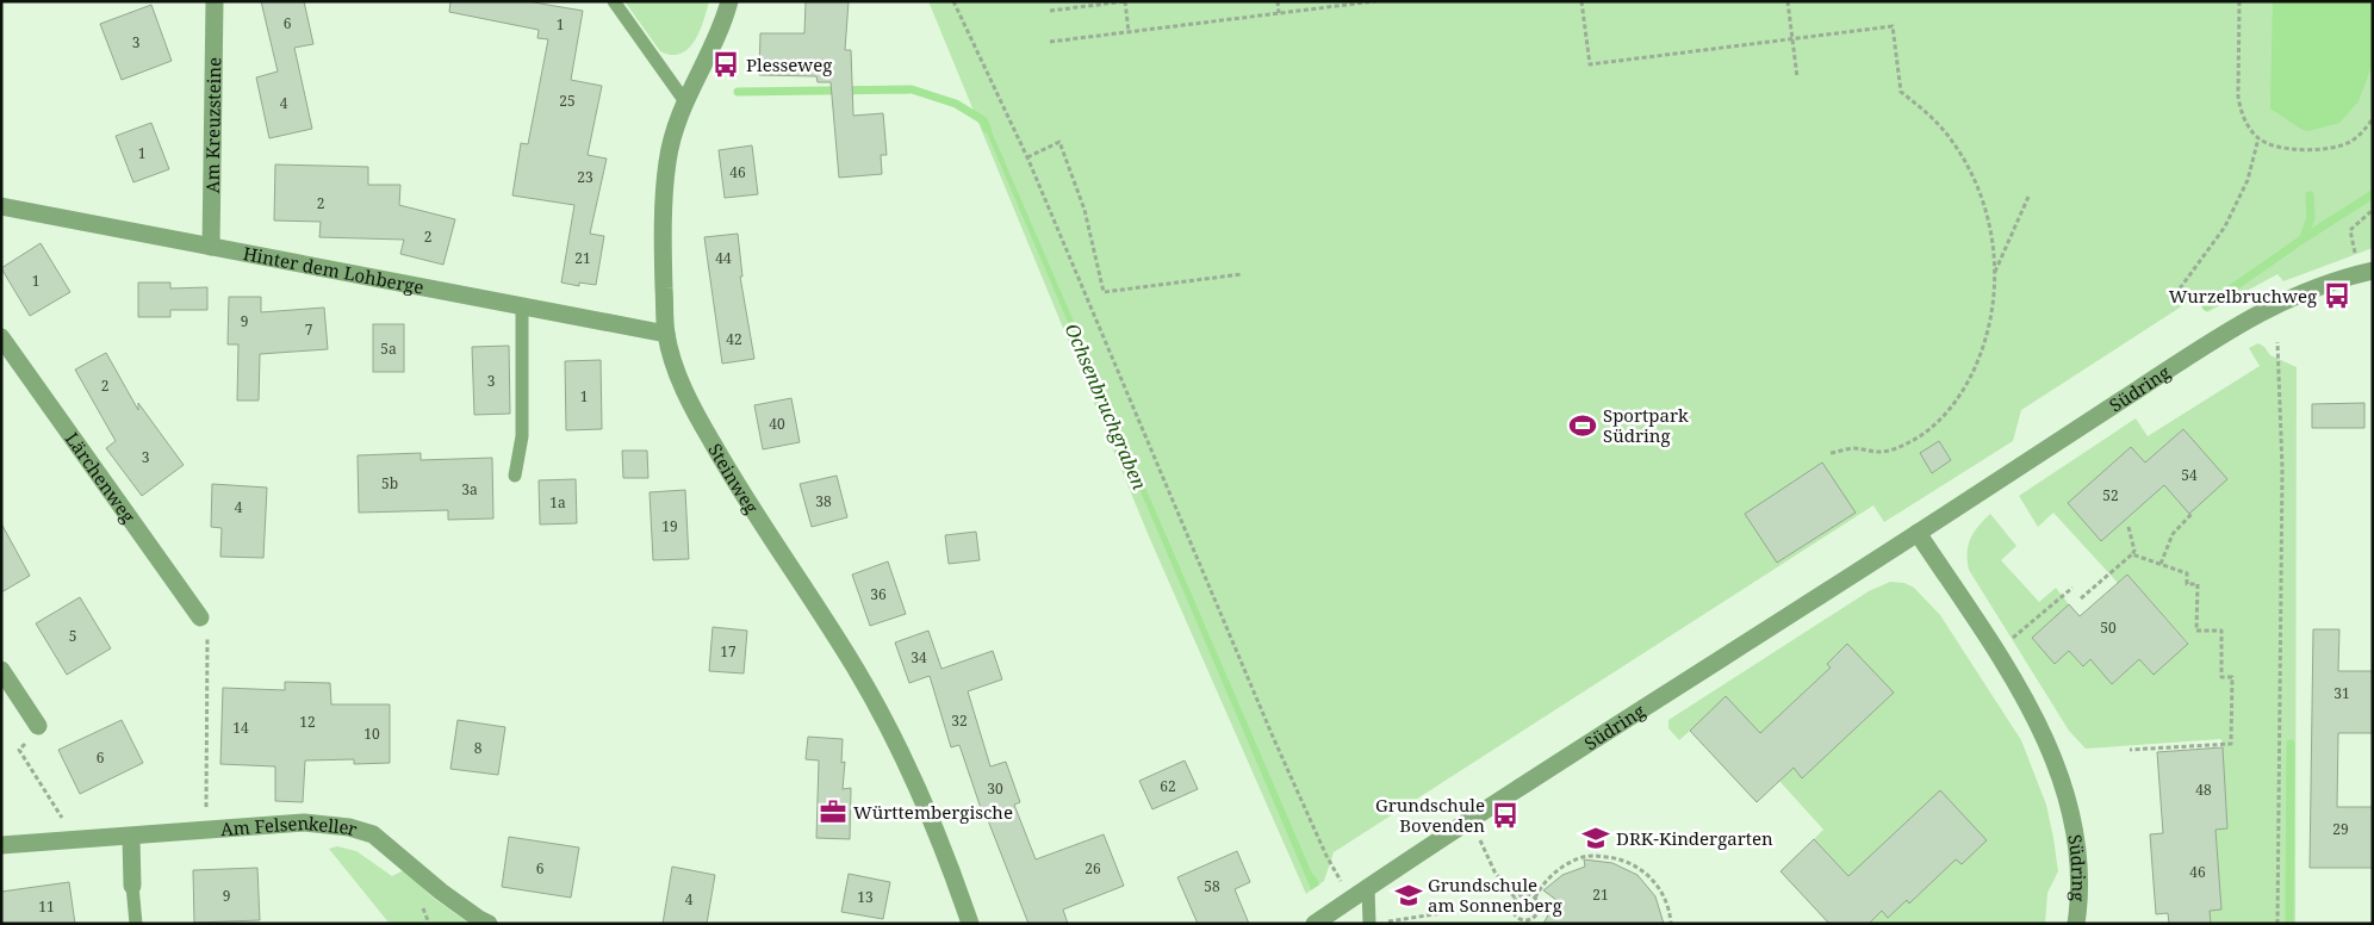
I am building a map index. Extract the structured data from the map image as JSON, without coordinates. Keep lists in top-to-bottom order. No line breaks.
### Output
{"streets":{"street":["Am Kreuzsteine","Hinter dem Lohberge","Südring","Lärchenweg","Steinweg","Am Felsenkeller"]},"crossings":[["Am Kreuzsteine","Hinter dem Lohberge"],["Hinter dem Lohberge","Steinweg"]],"water":["Ochsenbruchgraben"],"places":{"bus stop":["Plesseweg","Wurzelbruchweg","Grundschule Bovenden"],"sports":["Sportpark Südring"],"office":["Württembergische"],"school or university":["DRK-Kindergarten","Grundschule am Sonnenberg"]},"house_numbers":["6","1","3","25","4","1","46","23","2","2","21","44","1","9","7","42","5a","3","2","1","40","3","54","5b","3a","52","38","1a","4","19","36","50","5","17","34","31","32","12","14","10","8","6","62","30","48","29","6","26","46","58","21","9","13","4","11"]}
